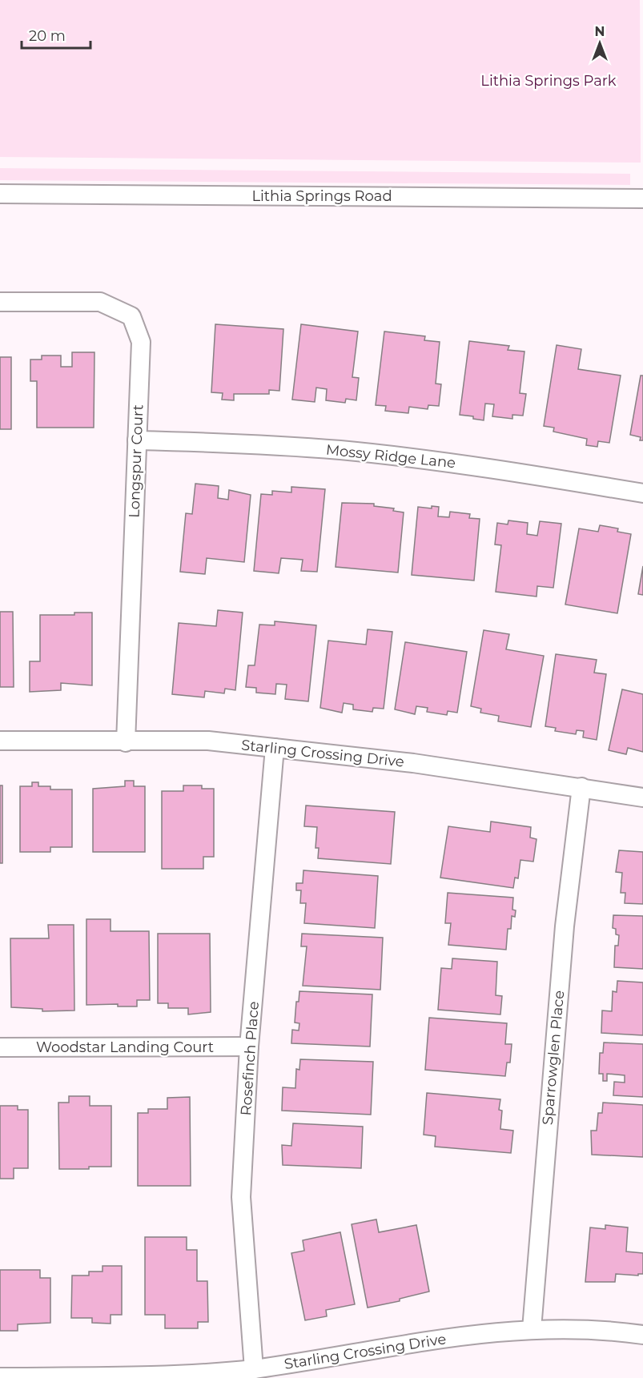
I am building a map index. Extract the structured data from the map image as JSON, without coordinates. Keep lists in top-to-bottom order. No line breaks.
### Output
{"streets":{"street":["Lithia Springs Road","Mossy Ridge Lane","Longspur Court","Starling Crossing Drive","Woodstar Landing Court","Sparrowglen Place","Rosefinch Place"]},"crossings":[["Mossy Ridge Lane","Longspur Court"],["Longspur Court","Starling Crossing Drive"],["Starling Crossing Drive","Sparrowglen Place"],["Starling Crossing Drive","Rosefinch Place"],["Woodstar Landing Court","Rosefinch Place"]],"parks":["Lithia Springs Park"],"scale_bar":"20 m","north":"top"}
